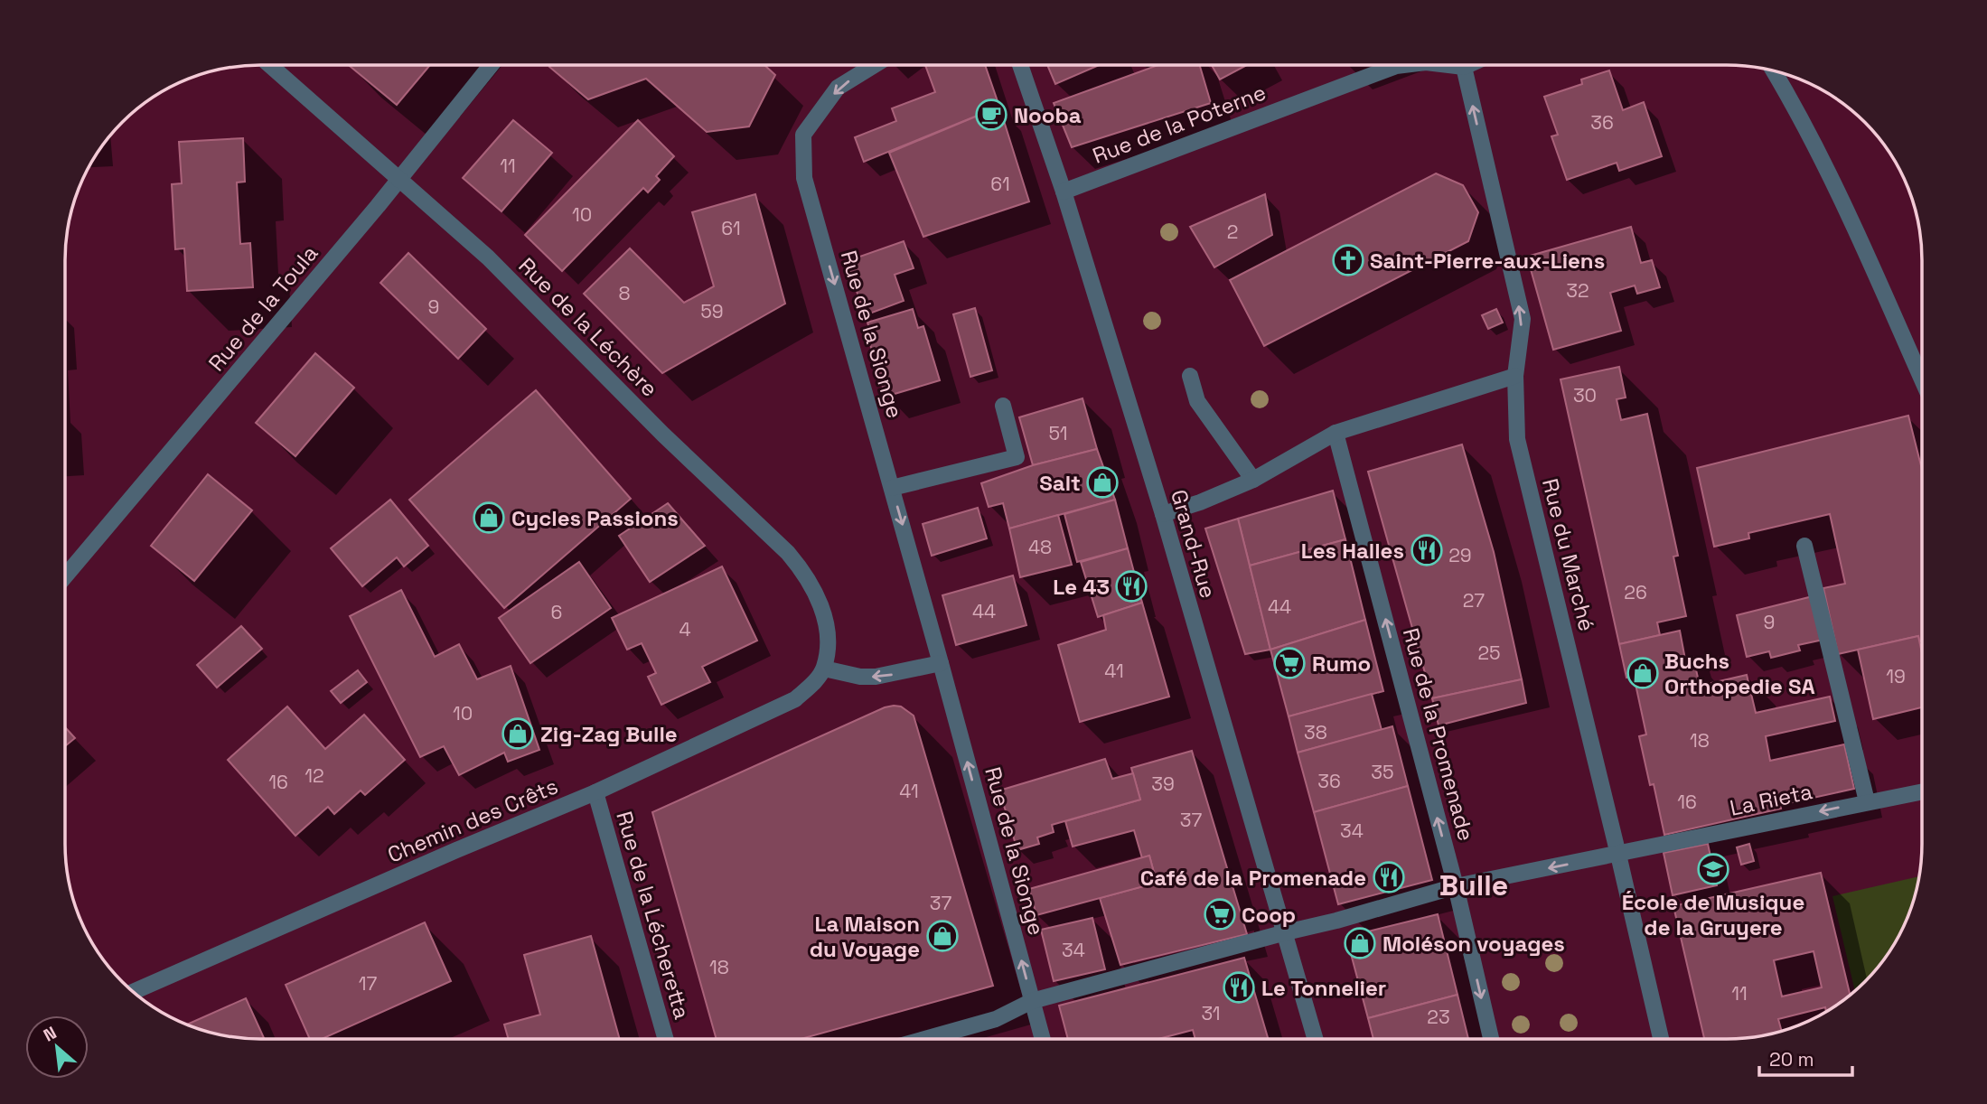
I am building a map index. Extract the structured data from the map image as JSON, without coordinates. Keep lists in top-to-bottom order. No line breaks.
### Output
{"streets":{"street":["Rue de la Poterne","Rue de la Toula","Rue de la Léchère","Rue de la Sionge","Grand-Rue","Rue du Marché","Rue de la Promenade","La Rieta","Chemin des Crêts","Rue de la Lécheretta"]},"crossings":[["Rue de la Poterne","Grand-Rue"],["Rue de la Poterne","Rue du Marché"],["Rue de la Toula","Rue de la Léchère"],["Rue de la Léchère","Chemin des Crêts"],["Rue de la Sionge","La Rieta"],["Grand-Rue","La Rieta"],["Rue du Marché","La Rieta"],["Rue de la Promenade","La Rieta"],["Chemin des Crêts","Rue de la Lécheretta"]],"one_way":["La Rieta"],"districts":["Bulle"],"places":{"cafe":["Nooba"],"church":["Saint-Pierre-aux-Liens"],"shop":["Salt","Cycles Passions","Buchs Orthopedie SA","Zig-Zag Bulle","La Maison du Voyage","Moléson voyages"],"restaurant":["Les Halles","Le 43","Café de la Promenade","Le Tonnelier"],"supermarket":["Rumo","Coop"],"school or university":["École de Musique de la Gruyere"]},"house_numbers":["36","11","61","10","61","2","32","8","9","59","30","51","48","29","26","27","44","44","6","9","4","25","41","19","10","38","18","35","12","36","16","39","41","16","37","34","37","34","18","17","11","31","23"],"scale_bar":"20 m","north":"top left"}
